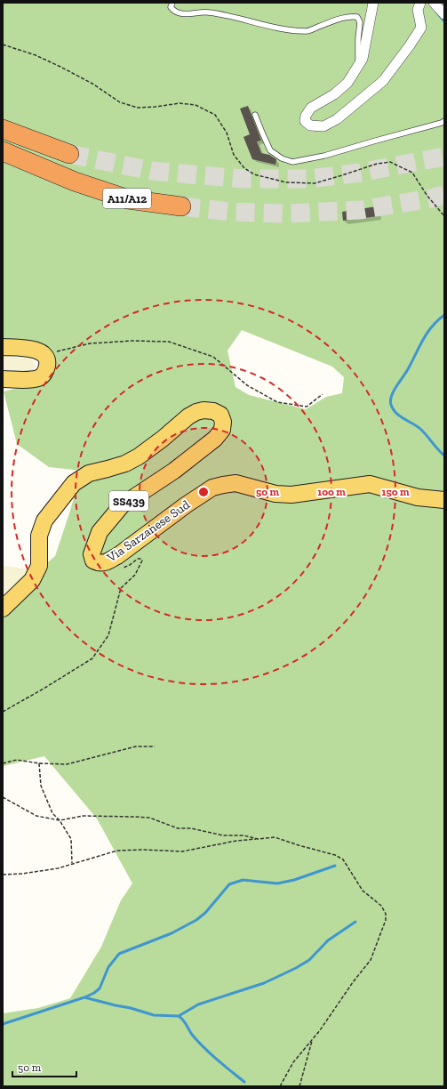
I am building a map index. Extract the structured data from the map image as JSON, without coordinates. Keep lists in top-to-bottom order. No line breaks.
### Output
{"streets":{"highway":["A11/A12"],"main road":["SS439","Via Sarzanese Sud"]},"scale_bar":"50 m","rings":["50 m","100 m","150 m"]}
